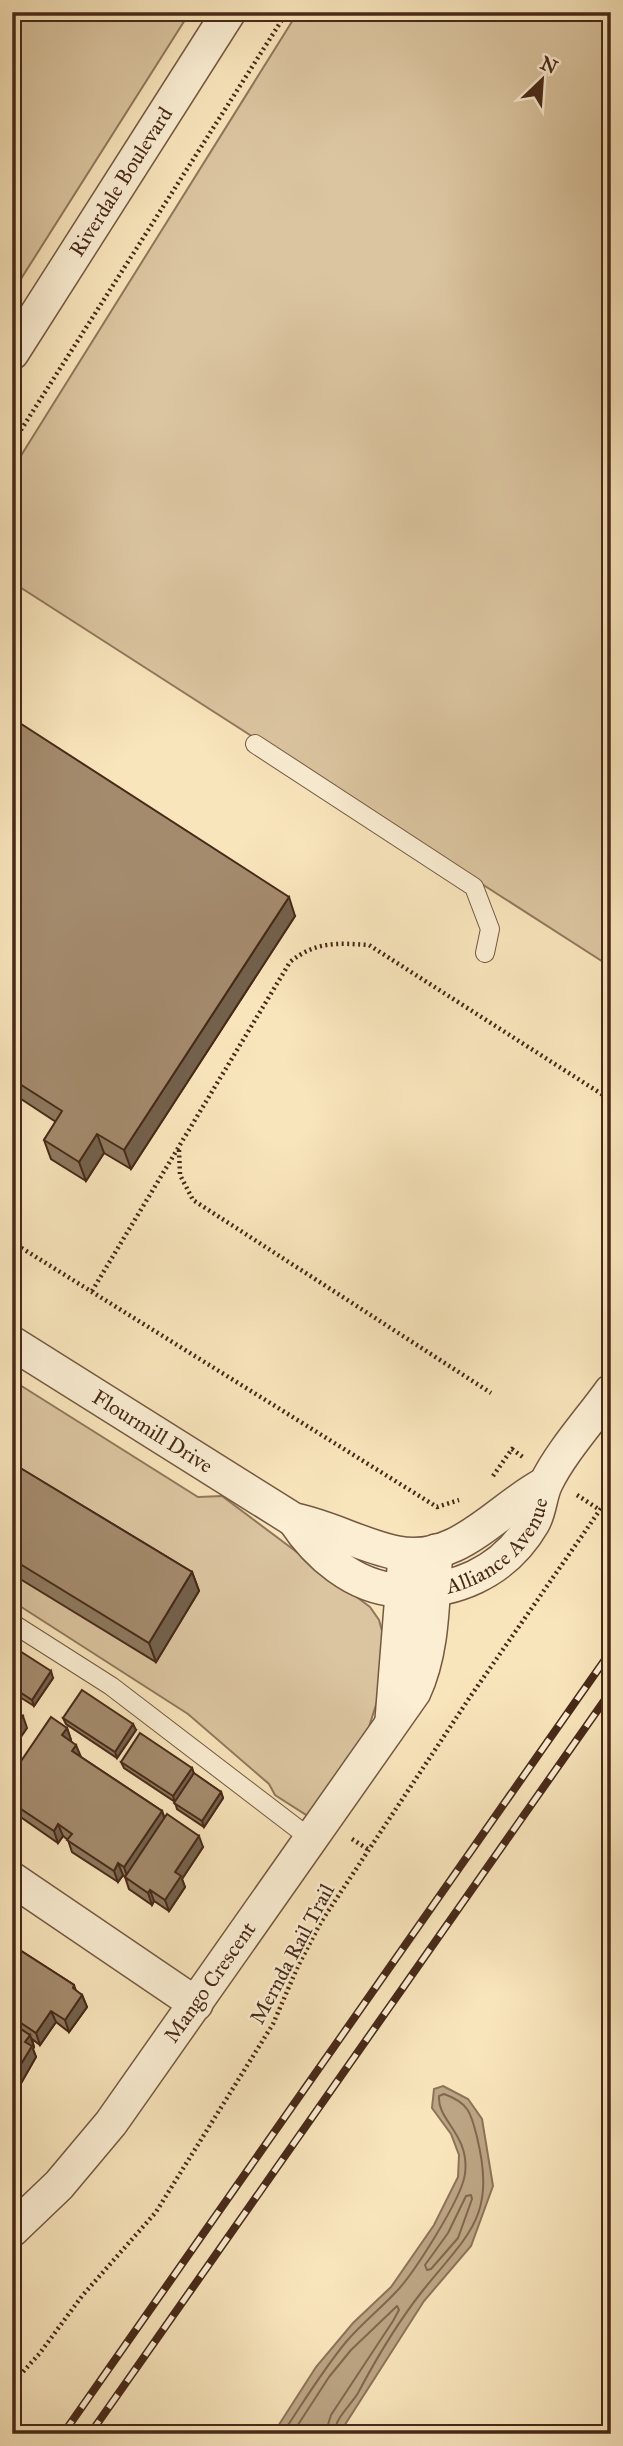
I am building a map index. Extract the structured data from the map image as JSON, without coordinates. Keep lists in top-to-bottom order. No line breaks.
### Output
{"streets":{"street":["Riverdale Boulevard","Flourmill Drive","Alliance Avenue","Mango Crescent"],"path":["Mernda Rail Trail"]},"crossings":[["Flourmill Drive","Alliance Avenue"],["Flourmill Drive","Mango Crescent"],["Alliance Avenue","Mango Crescent"]],"north":"top right"}
